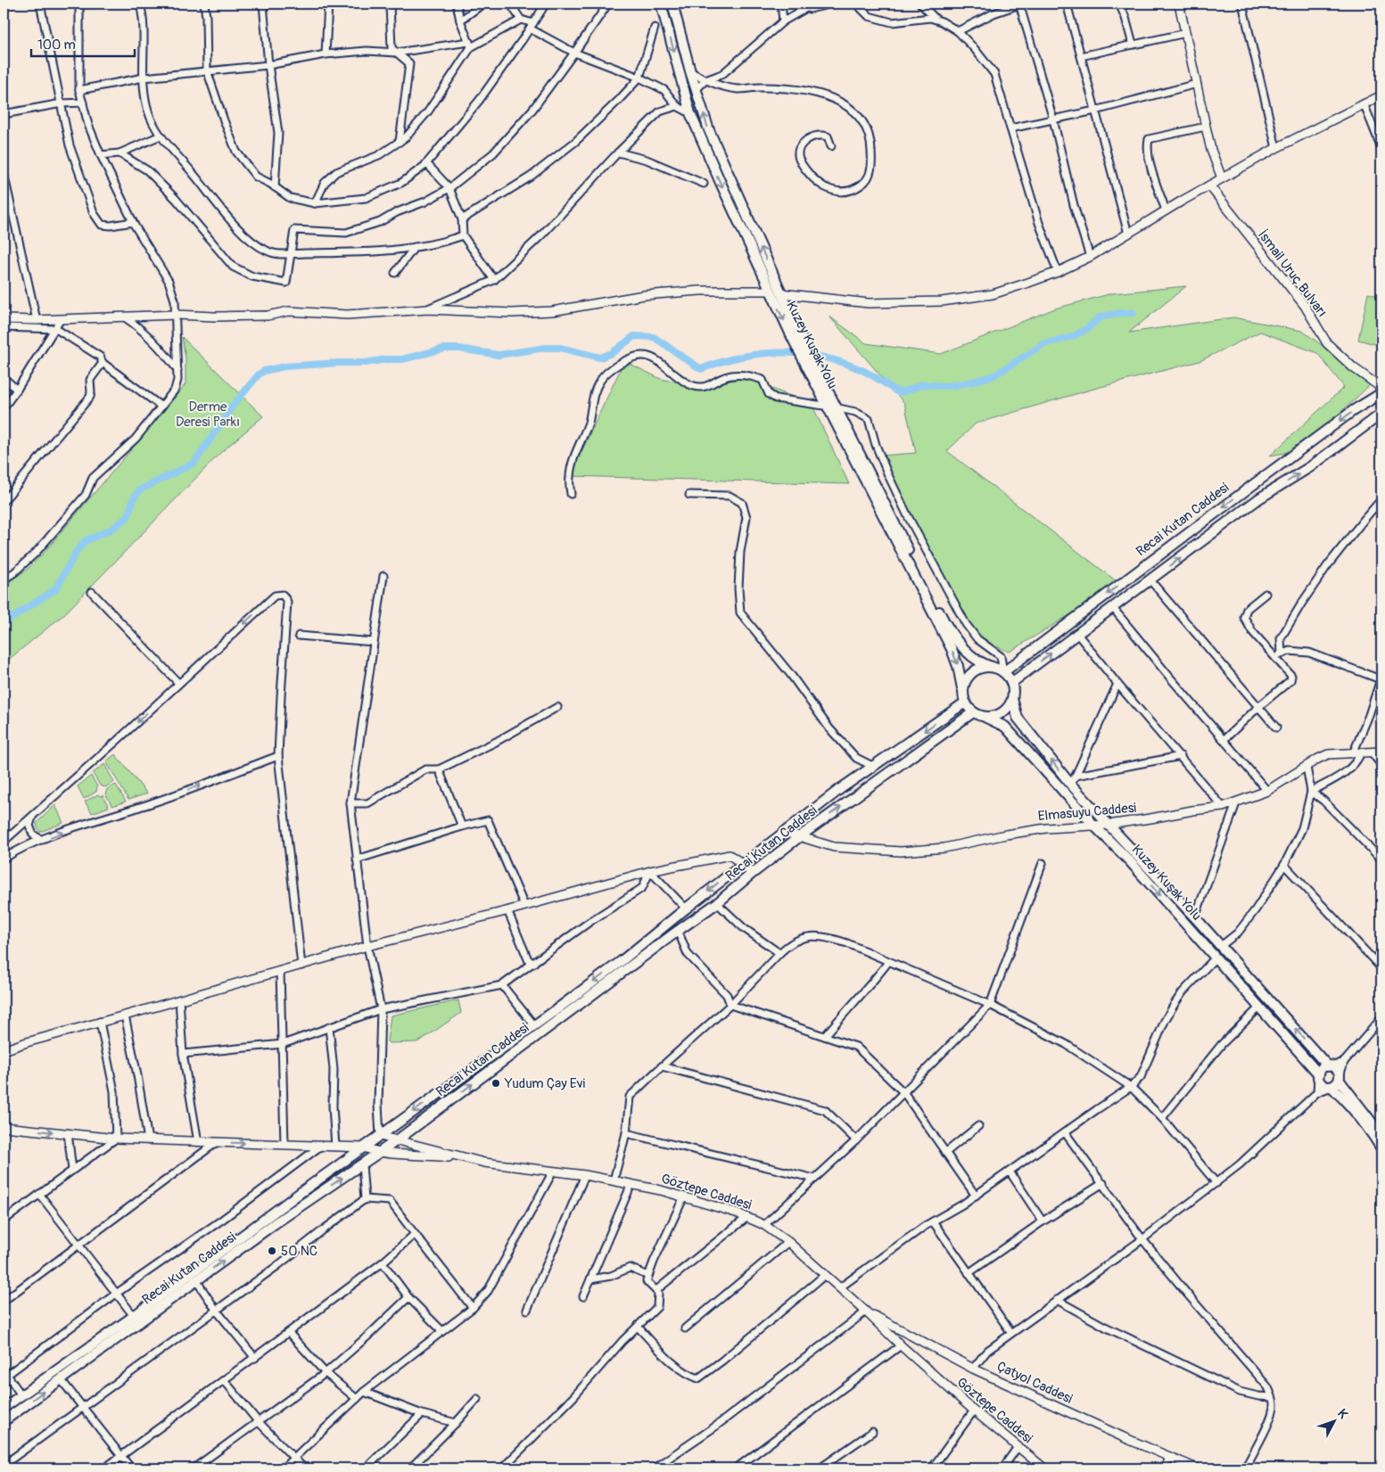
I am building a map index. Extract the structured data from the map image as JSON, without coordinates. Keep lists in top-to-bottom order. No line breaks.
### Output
{"streets":{"main road":["Kuzey Kuşak Yolu","Recai Kutan Caddesi"],"street":["İsmail Uruç Bulvarı","Elmasuyu Caddesi","Göztepe Caddesi","Çatyol Caddesi"]},"crossings":[["Kuzey Kuşak Yolu","Recai Kutan Caddesi"],["Kuzey Kuşak Yolu","Elmasuyu Caddesi"],["Recai Kutan Caddesi","Elmasuyu Caddesi"],["Recai Kutan Caddesi","Göztepe Caddesi"],["Göztepe Caddesi","Çatyol Caddesi"]],"parks":["Derme Deresi Parkı"],"places":["Yudum Çay Evi","50 NC"],"scale_bar":"100 m","north":"top right"}
